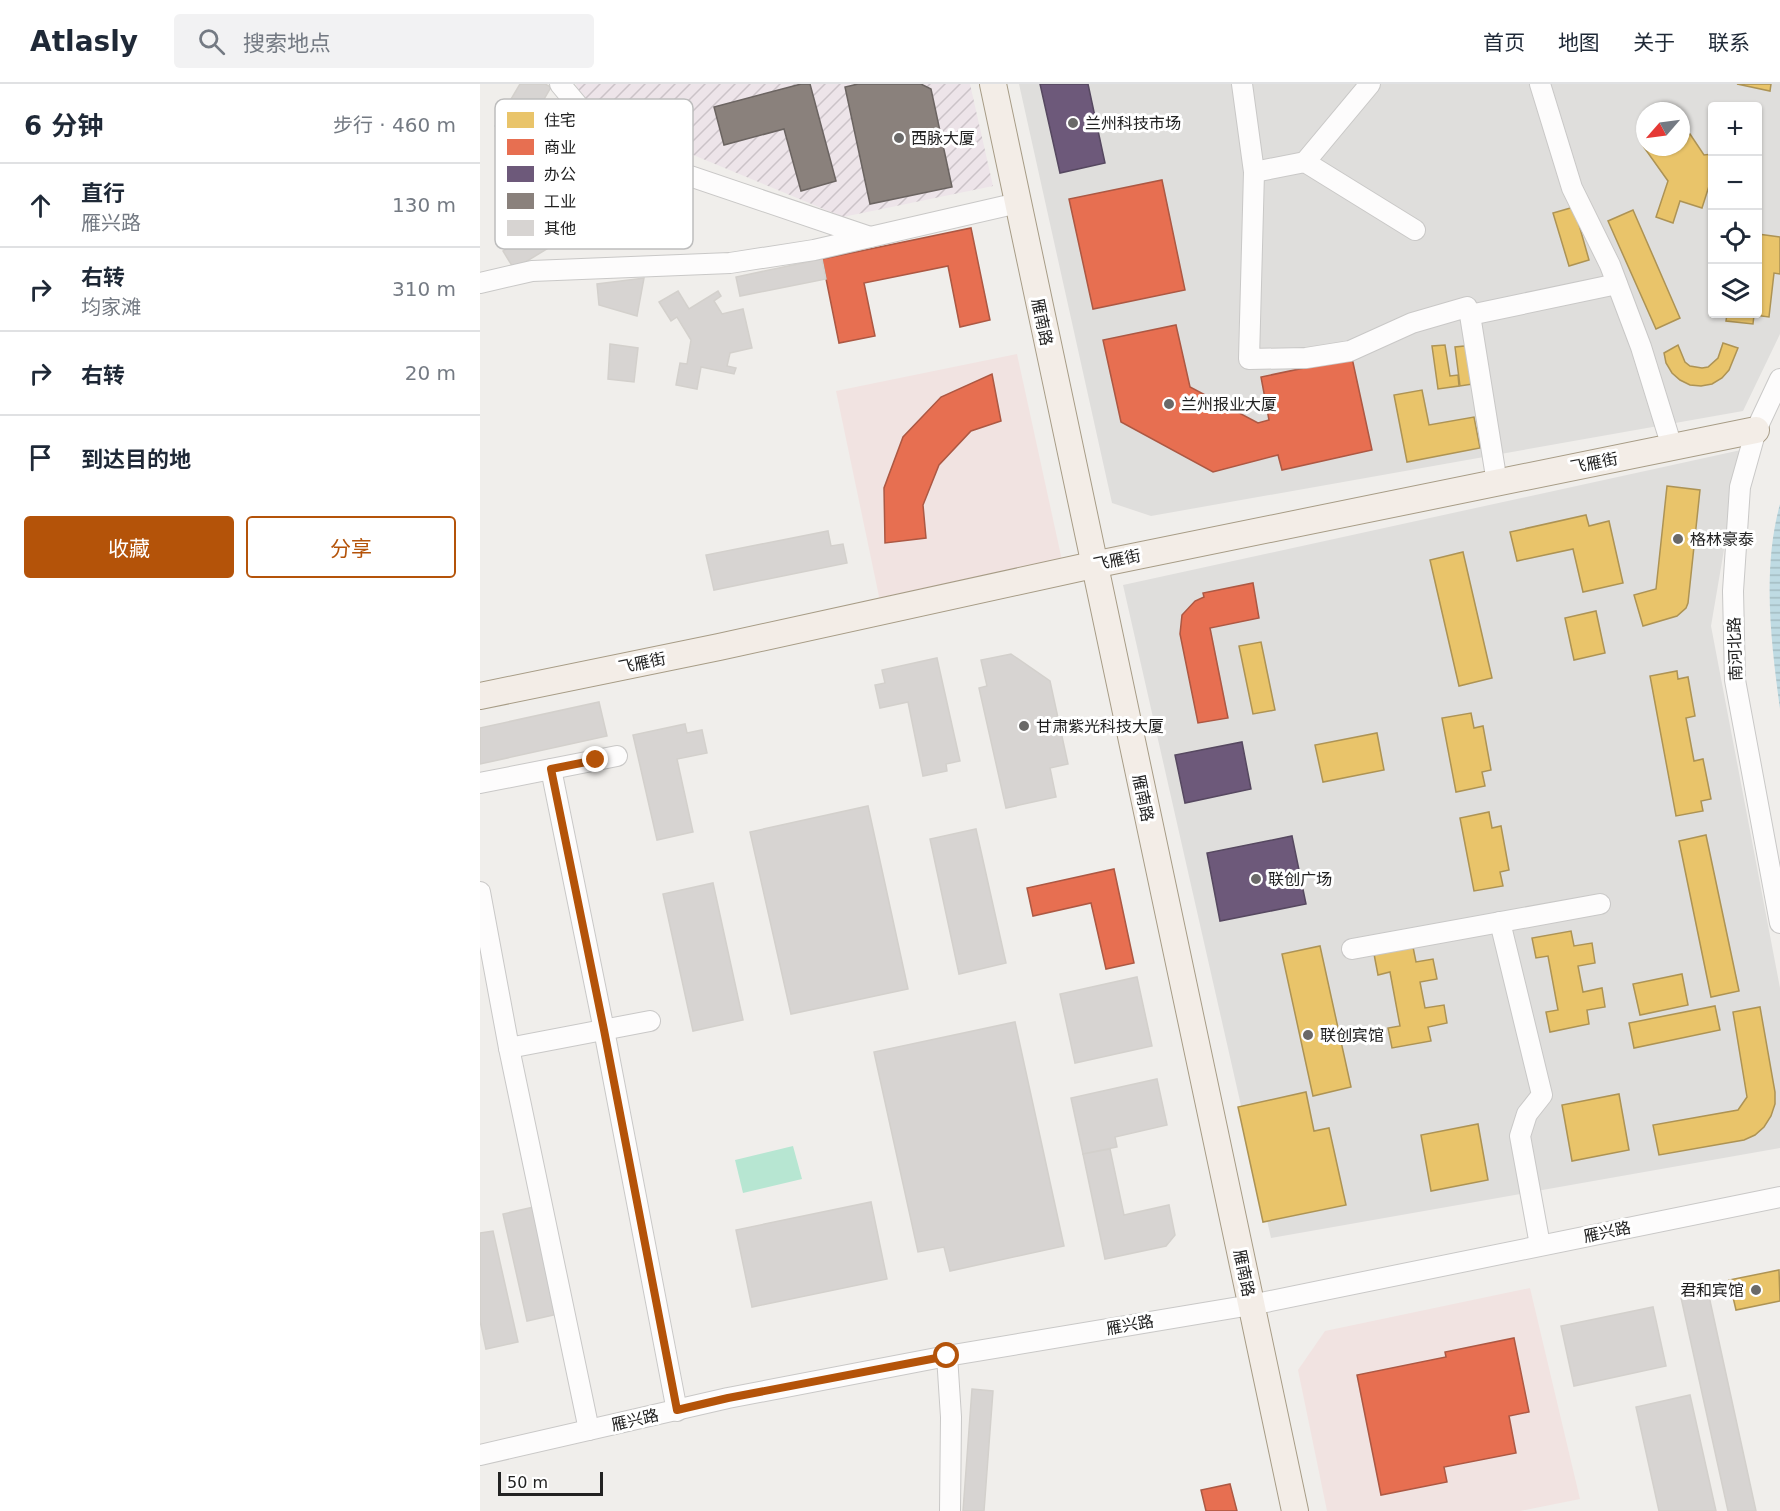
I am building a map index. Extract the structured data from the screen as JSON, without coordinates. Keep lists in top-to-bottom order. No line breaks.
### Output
{"streets":{"main road":["雁南路","飞雁街"],"street":["南河北路","雁兴路"]},"crossings":[["雁南路","飞雁街"],["雁南路","雁兴路"],["飞雁街","南河北路"]],"places":["兰州科技市场","西脉大厦","兰州报业大厦","格林豪泰","甘肃紫光科技大厦","联创广场","联创宾馆","君和宾馆"],"legend":["住宅","商业","办公","工业","其他"],"scale_bar":"50 m","north":"bottom left","page":{"header":"Atlasly","search":"搜索地点","nav":["首页","地图","关于","联系"],"heading":["6 分钟","步行 · 460 m"],"map_buttons":["+","−"],"list":[["直行","雁兴路","130 m"],["右转","均家滩","310 m"],["右转","20 m"],"到达目的地"],"buttons":["收藏","分享"],"scale":"50 m"}}
